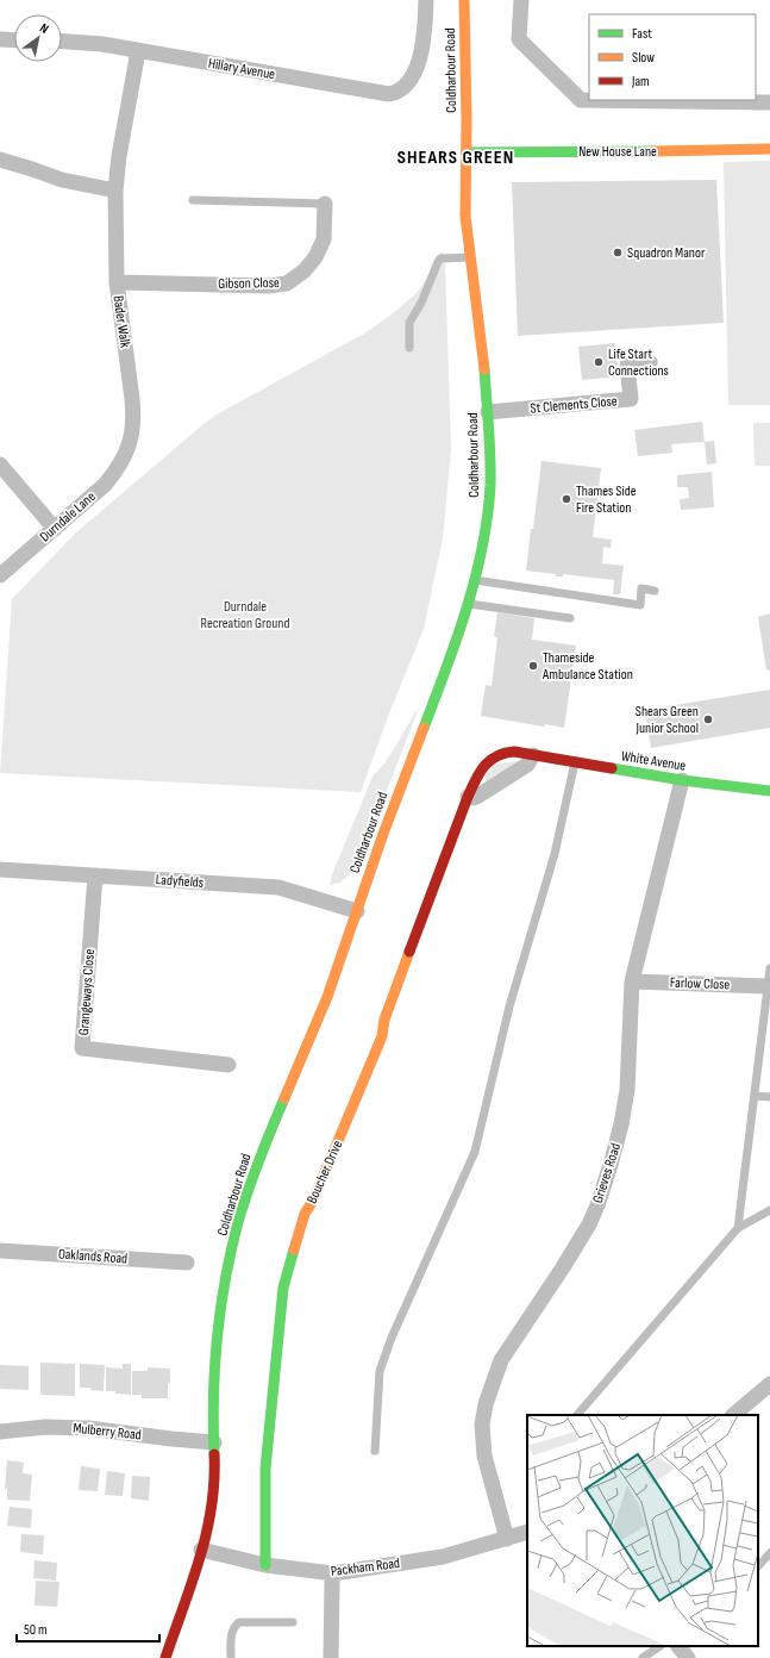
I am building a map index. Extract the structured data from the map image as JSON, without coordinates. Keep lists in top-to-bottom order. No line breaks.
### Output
{"streets":{"street":["Hillary Avenue","Coldharbour Road","New House Lane","Gibson Close","Bader Walk","St Clements Close","Durndale Lane","White Avenue","Ladyfields","Farlow Close","Grangeways Close","Boucher Drive","Grieves Road","Oaklands Road","Mulberry Road","Packham Road"]},"crossings":[["Hillary Avenue","Bader Walk"],["Coldharbour Road","New House Lane"],["Coldharbour Road","St Clements Close"],["Coldharbour Road","Ladyfields"],["Coldharbour Road","Mulberry Road"],["Coldharbour Road","Packham Road"],["Gibson Close","Bader Walk"],["Bader Walk","Durndale Lane"],["White Avenue","Boucher Drive"],["White Avenue","Grieves Road"],["Ladyfields","Grangeways Close"],["Farlow Close","Grieves Road"],["Boucher Drive","Packham Road"],["Grieves Road","Packham Road"]],"districts":["SHEARS GREEN"],"parks":["Durndale Recreation Ground"],"places":["Squadron Manor","Life Start Connections","Thames Side Fire Station","Thameside Ambulance Station","Shears Green Junior School"],"legend":["Fast","Slow","Jam"],"scale_bar":"50 m","north":"top right"}
